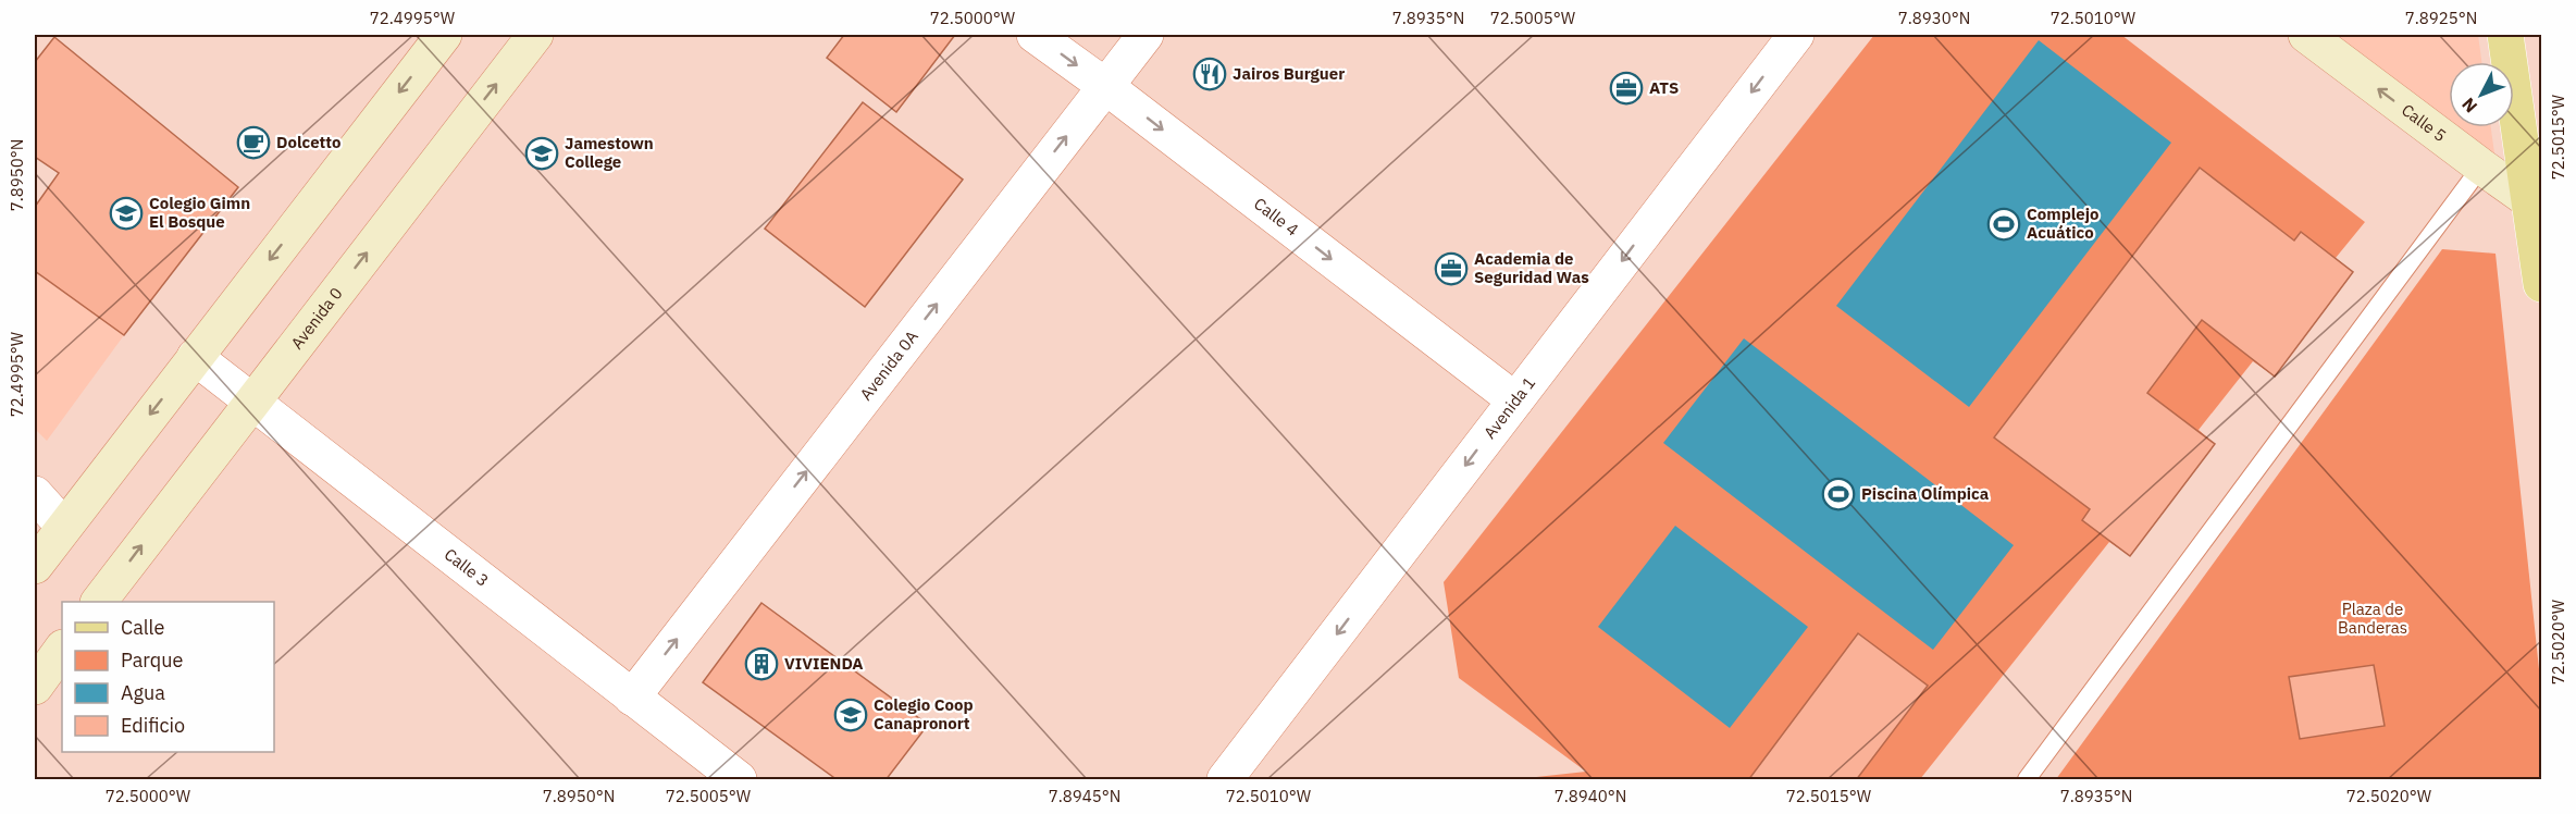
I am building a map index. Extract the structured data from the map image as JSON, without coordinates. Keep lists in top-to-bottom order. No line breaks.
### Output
{"streets":{"street":["Calle 5","Calle 4","Avenida 0","Avenida 0A","Avenida 1","Calle 3"]},"crossings":[["Calle 4","Avenida 0A"],["Calle 4","Avenida 1"],["Avenida 0","Calle 3"],["Avenida 0A","Calle 3"]],"one_way":["Calle 5","Calle 4","Avenida 0A","Avenida 1"],"parks":["Plaza de Banderas"],"places":{"restaurant":["Jairos Burguer"],"office":["ATS","Academia de Seguridad Was"],"cafe":["Dolcetto"],"school or university":["Jamestown College","Colegio Gimn El Bosque","Colegio Coop Canapronort"],"sports":["Complejo Acuático","Piscina Olímpica"],"building":["VIVIENDA"]},"legend":["Calle","Parque","Agua","Edificio"],"north":"bottom left","coordinates":["72.4995°W","72.5000°W","7.8935°N","72.5005°W","7.8930°N","72.5010°W","7.8925°N","72.5015°W","7.8950°N","72.5020°W","7.8945°N","7.8940°N"]}
